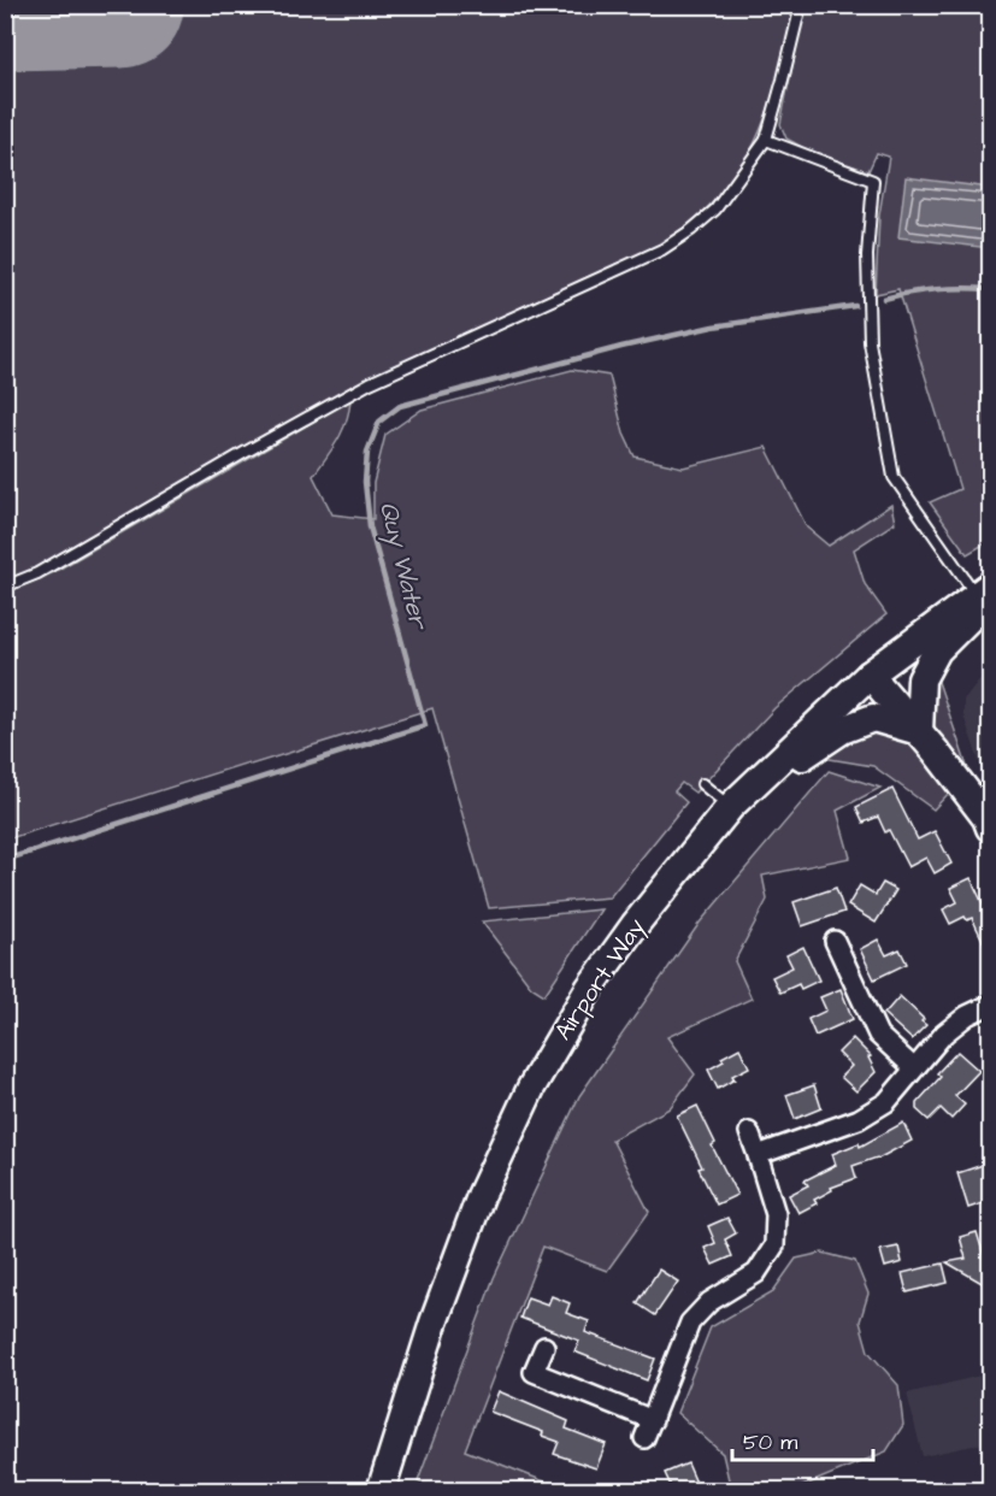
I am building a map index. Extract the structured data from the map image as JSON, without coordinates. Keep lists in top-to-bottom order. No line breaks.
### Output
{"streets":{"street":["Airport Way"]},"water":["Quy Water"],"scale_bar":"50 m"}
